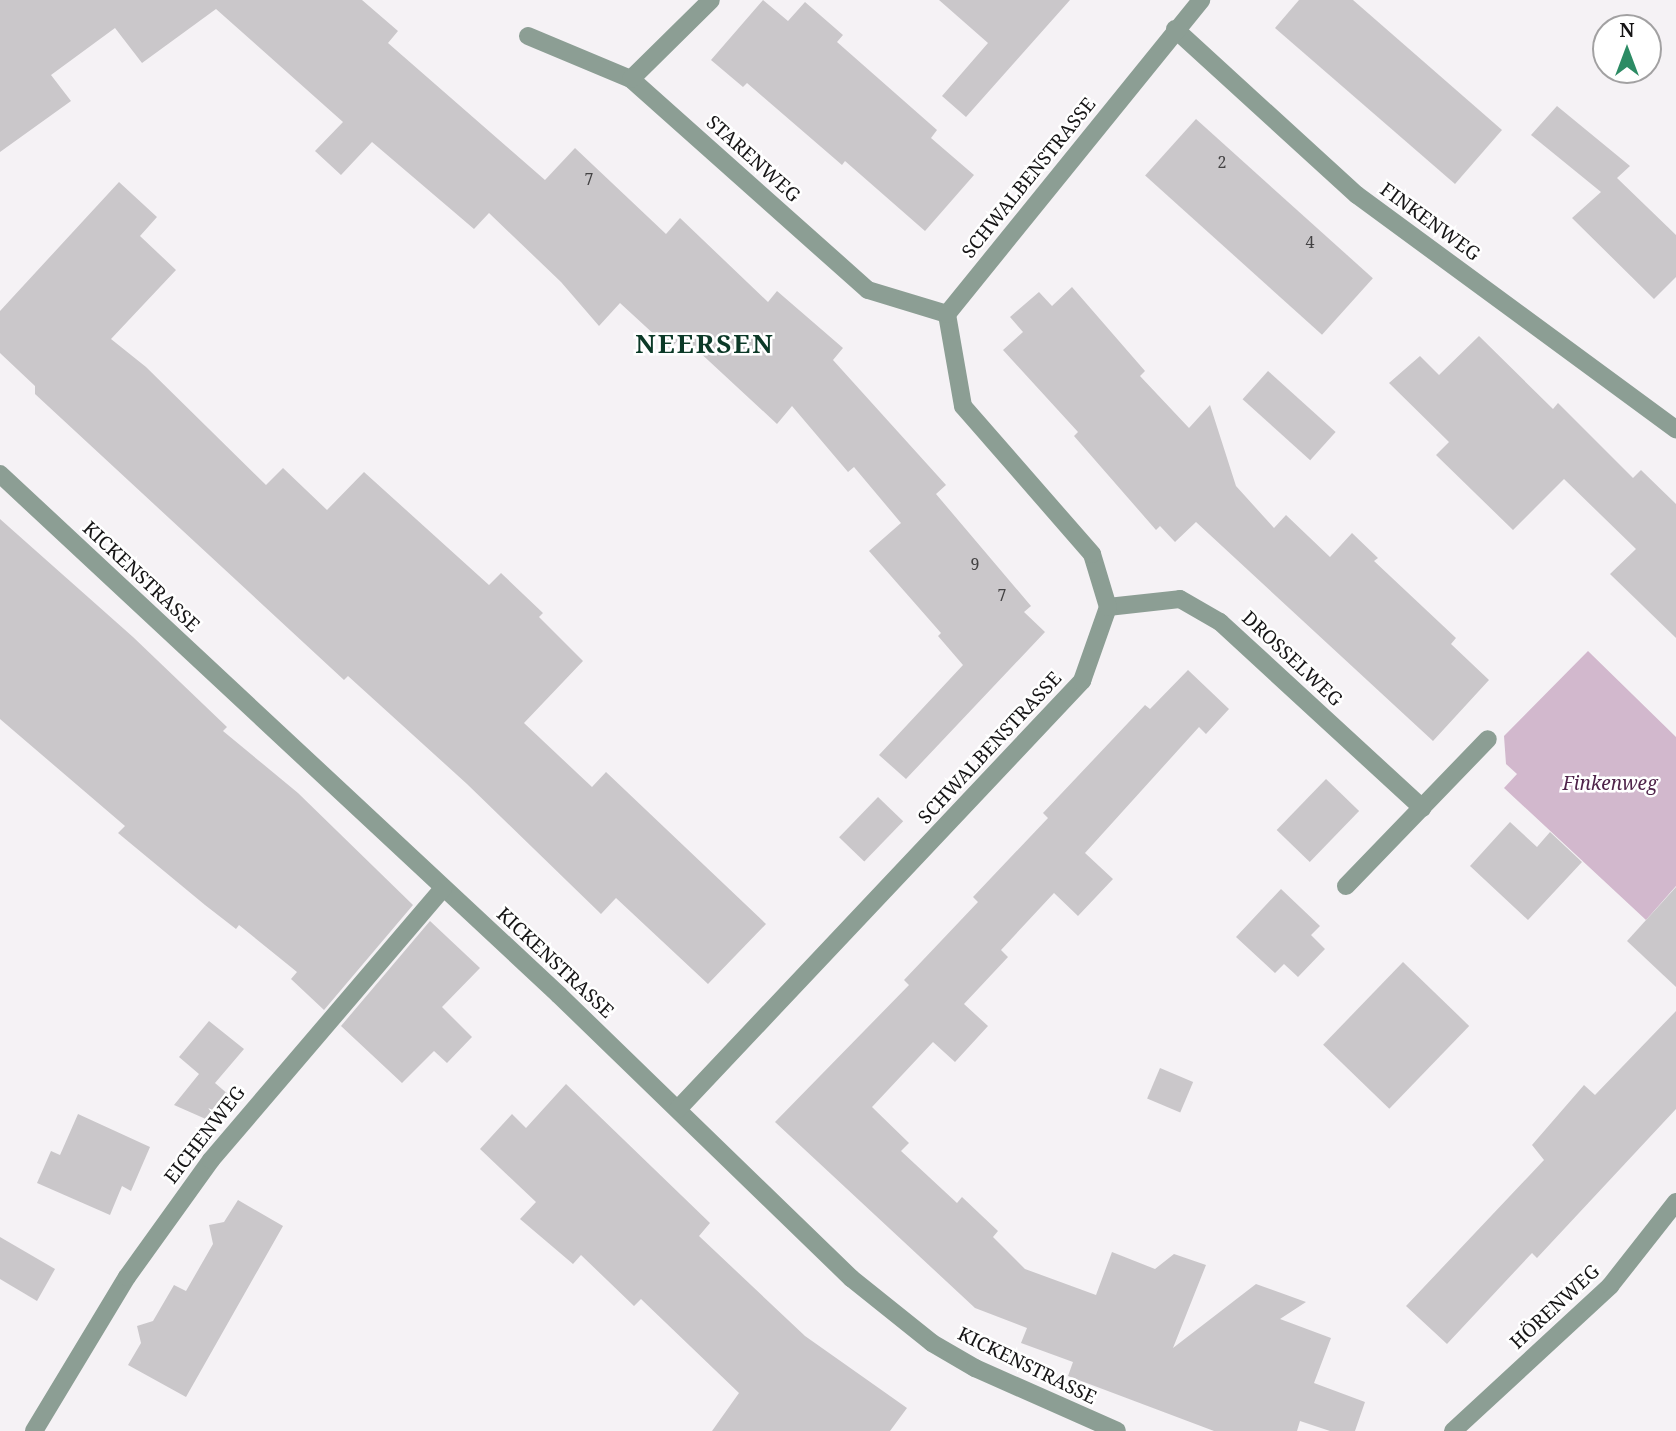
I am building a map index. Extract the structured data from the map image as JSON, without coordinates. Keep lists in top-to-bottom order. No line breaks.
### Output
{"streets":{"street":["STARENWEG","SCHWALBENSTRASSE","FINKENWEG","KICKENSTRASSE","DROSSELWEG","EICHENWEG","HÖRENWEG"]},"crossings":[["STARENWEG","SCHWALBENSTRASSE"],["SCHWALBENSTRASSE","FINKENWEG"],["SCHWALBENSTRASSE","KICKENSTRASSE"],["SCHWALBENSTRASSE","DROSSELWEG"],["KICKENSTRASSE","EICHENWEG"]],"districts":["NEERSEN"],"parks":["Finkenweg"],"house_numbers":["2","7","4","9","7"],"north":"top"}
